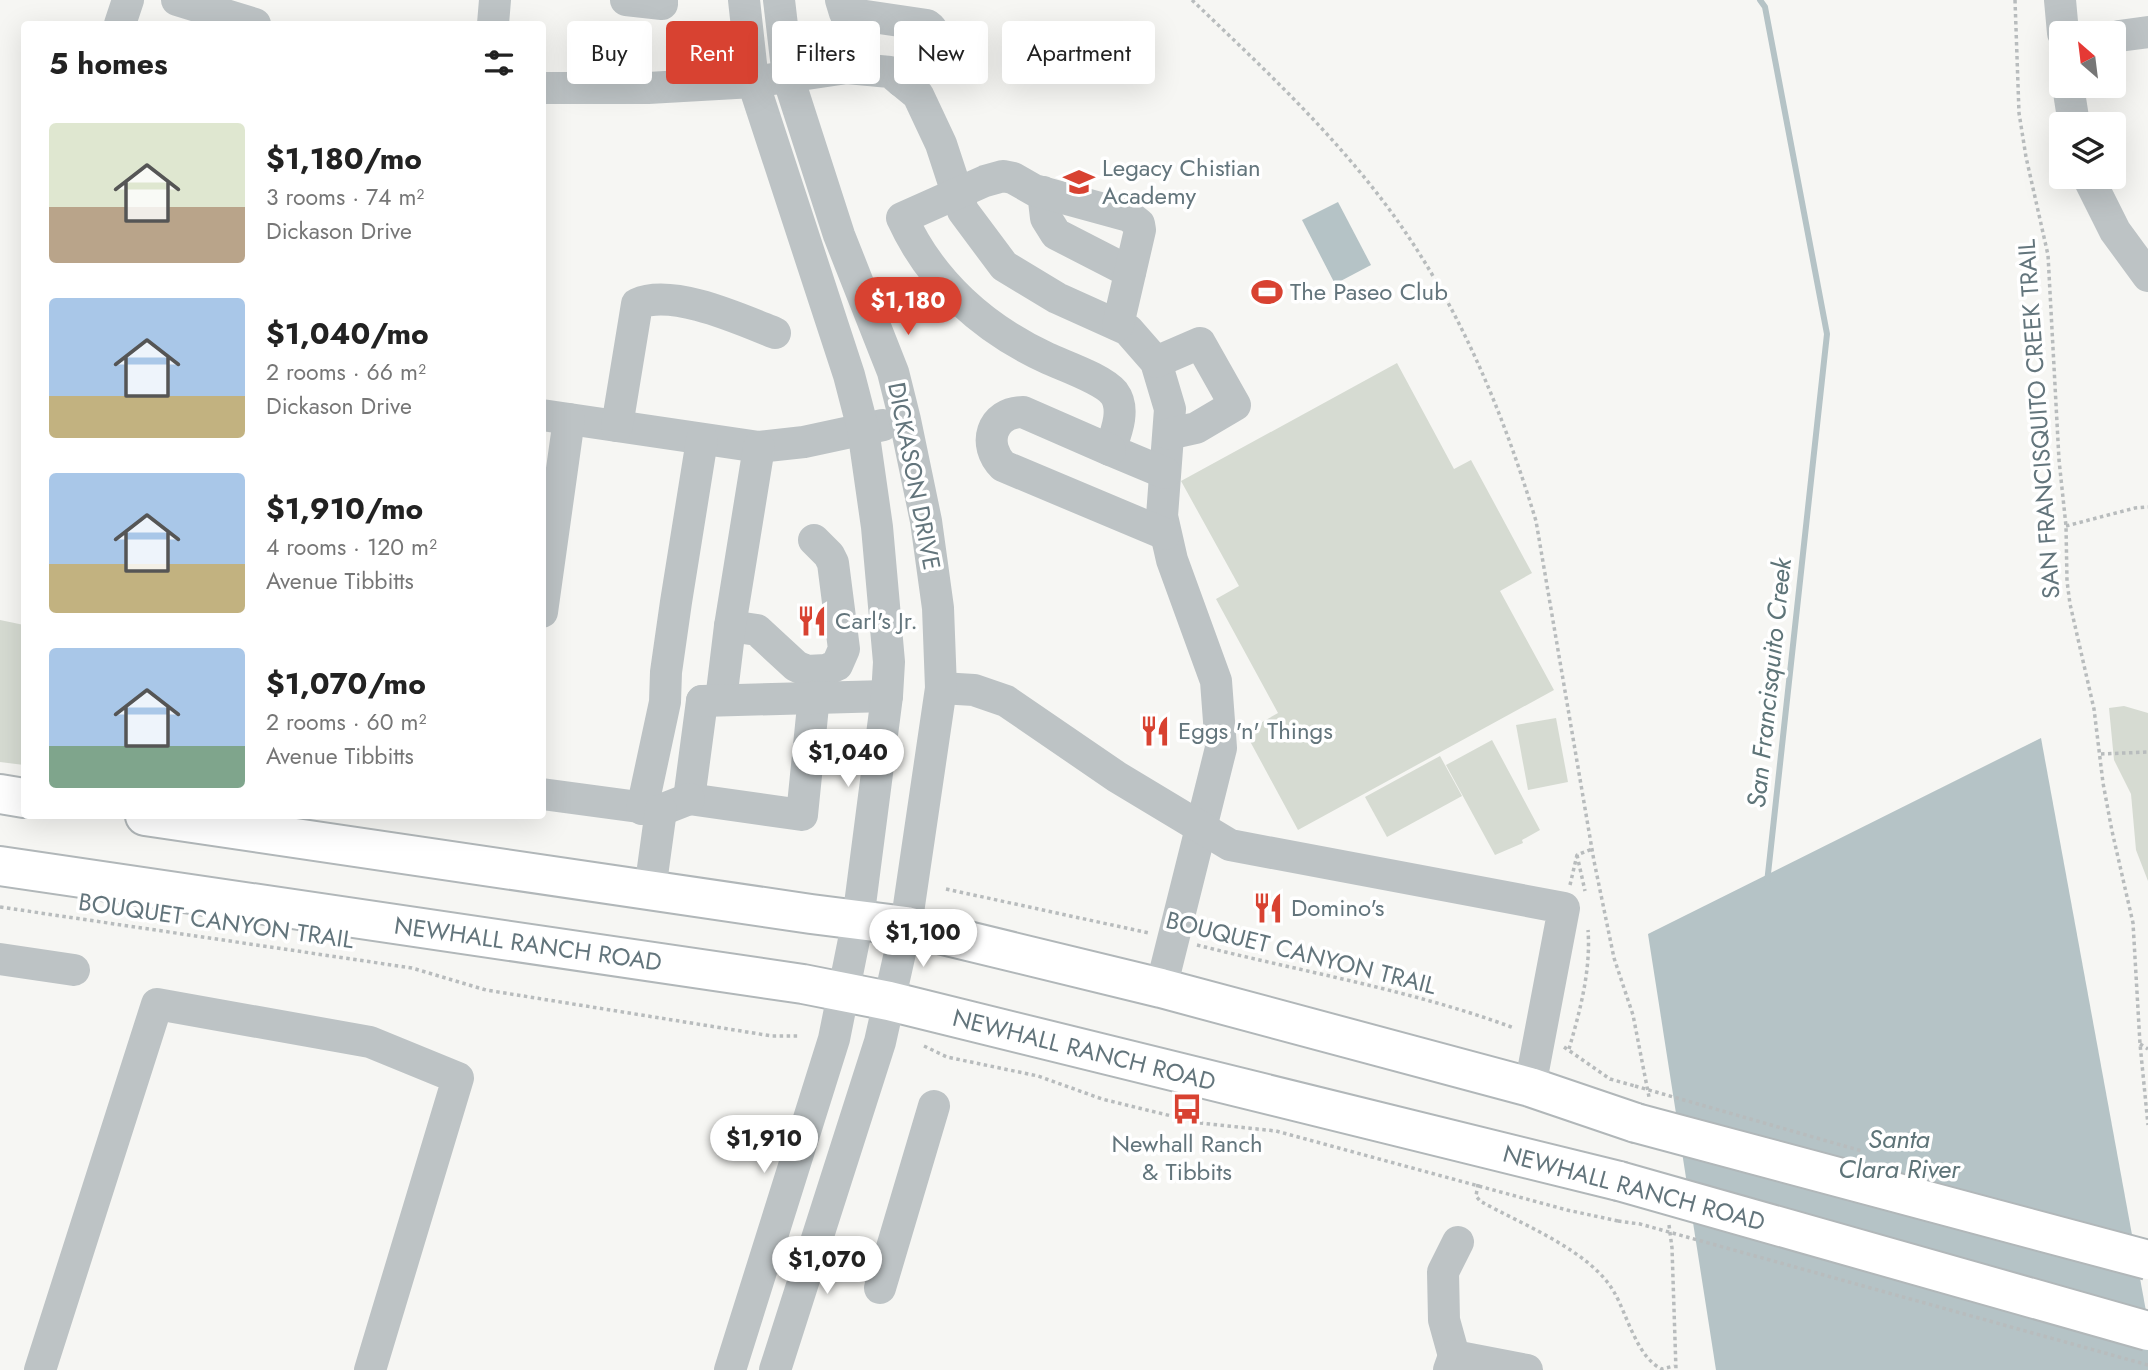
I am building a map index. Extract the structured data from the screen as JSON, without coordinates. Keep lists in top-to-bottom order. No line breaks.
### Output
{"streets":{"main road":["NEWHALL RANCH ROAD"],"street":["DICKASON DRIVE"],"path":["SAN FRANCISQUITO CREEK TRAIL","BOUQUET CANYON TRAIL"]},"crossings":[["DICKASON DRIVE","NEWHALL RANCH ROAD"]],"water":["San Francisquito Creek","Santa Clara River"],"places":{"school or university":["Legacy Chistian Academy"],"sports":["The Paseo Club"],"restaurant":["Carl's Jr.","Eggs 'n' Things","Domino's"],"bus stop":["Newhall Ranch & Tibbits"]},"north":"top left","page":{"chip":["Buy","Rent","Filters","New","Apartment"],"heading":"5 homes","list":[{"name":"$1,180/mo","note":"3 rooms · 74 m² · Dickason Drive"},{"name":"$1,040/mo","note":"2 rooms · 66 m² · Dickason Drive"},{"name":"$1,910/mo","note":"4 rooms · 120 m² · Avenue Tibbitts"},{"name":"$1,070/mo","note":"2 rooms · 60 m² · Avenue Tibbitts"}],"price":["$1,180","$1,040","$1,100","$1,910","$1,070"]}}
